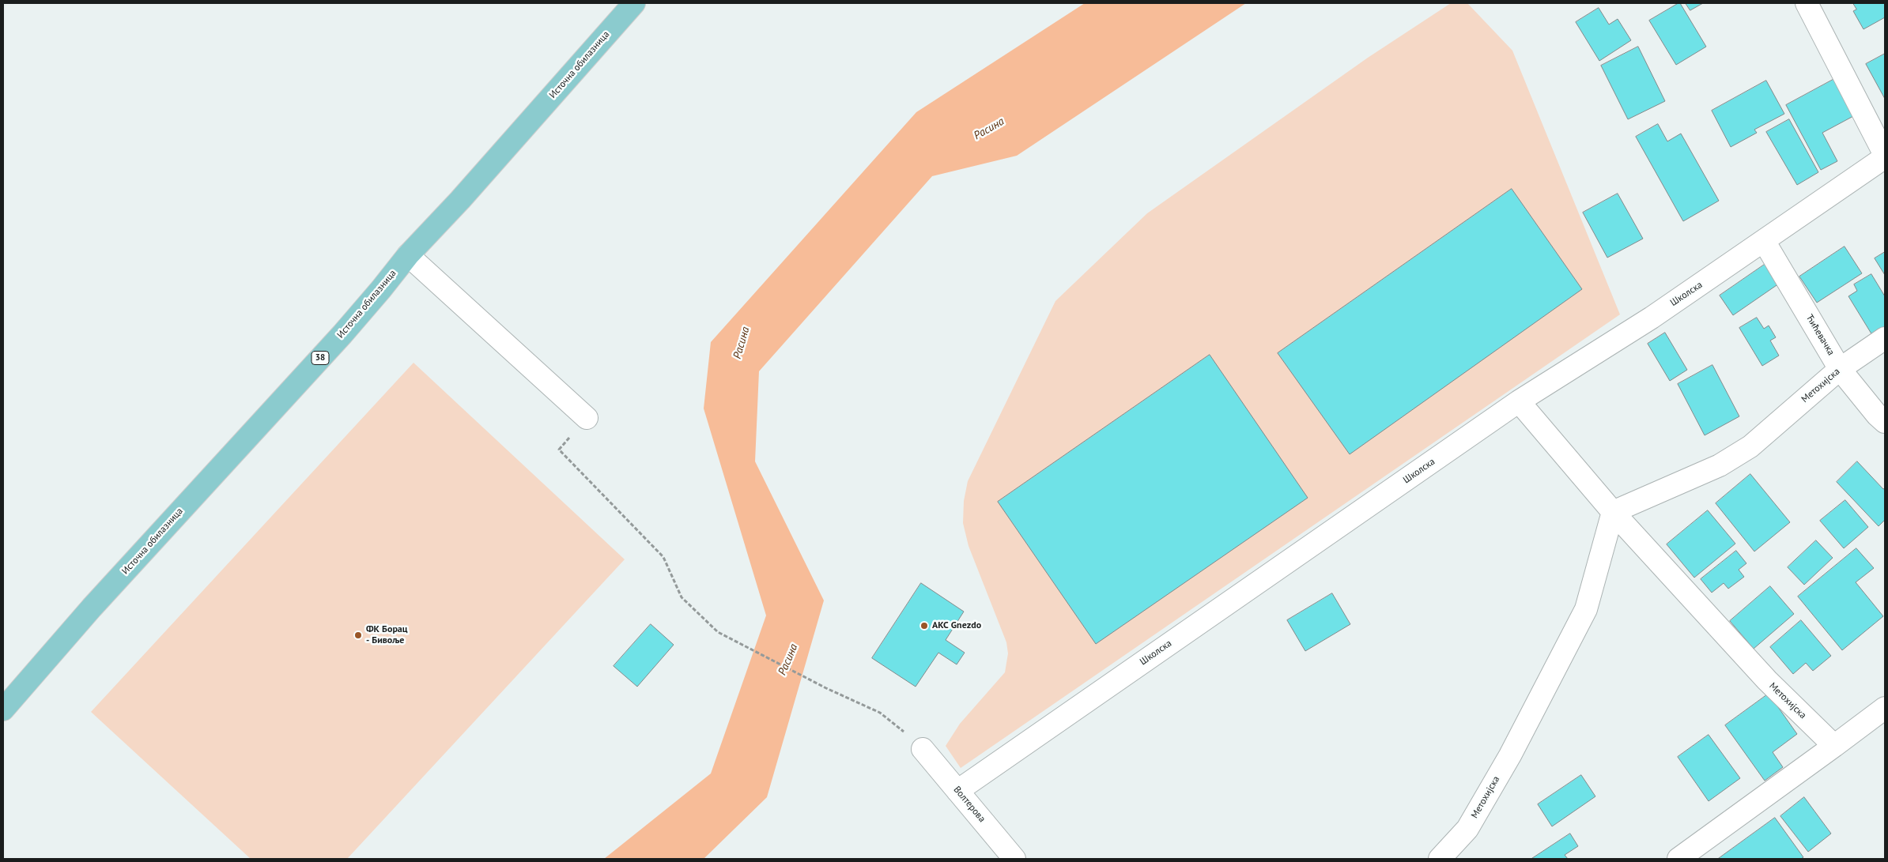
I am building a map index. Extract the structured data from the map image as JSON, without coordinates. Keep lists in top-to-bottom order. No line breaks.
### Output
{"streets":{"main road":["Источна обилазница","38"],"street":["Школска","Ћићевачка","Метохијска","Волтерова"]},"crossings":[["Школска","Ћићевачка"],["Школска","Волтерова"],["Ћићевачка","Метохијска"]],"water":["Расина"],"places":["AKC Gnezdo","ФК Борац - Бивоље"]}
